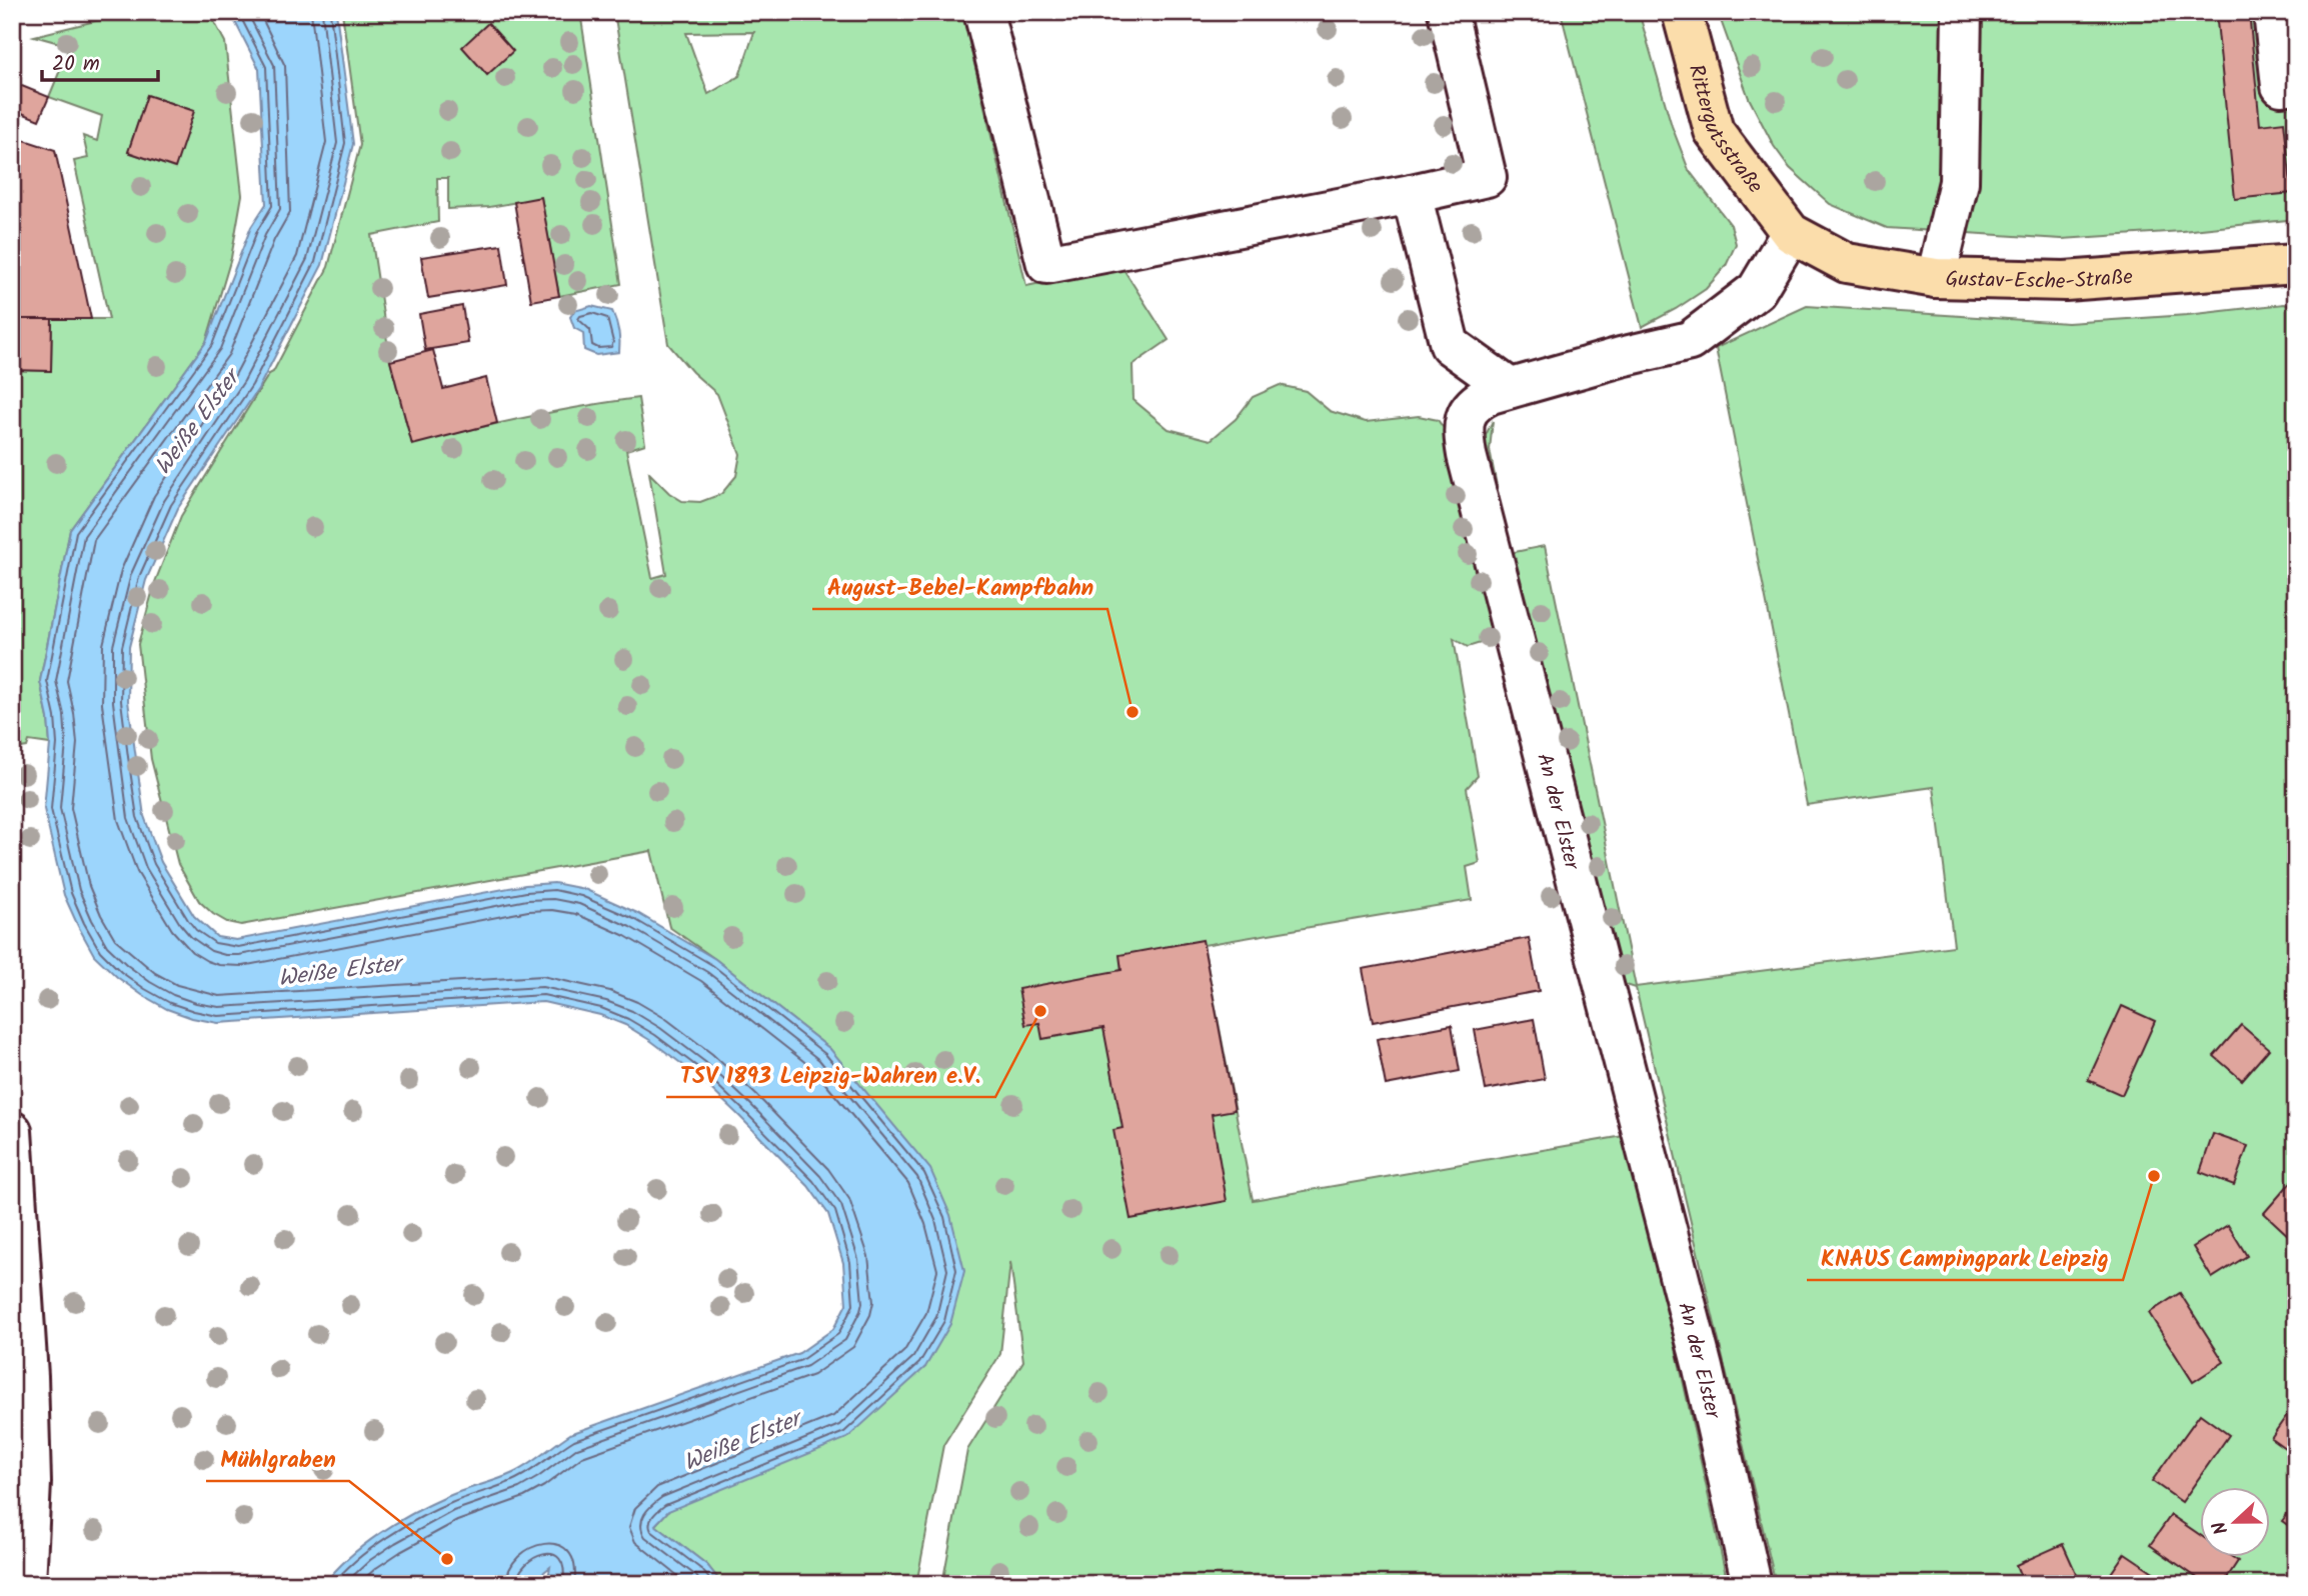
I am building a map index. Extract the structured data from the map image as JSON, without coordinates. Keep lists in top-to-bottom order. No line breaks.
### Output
{"streets":{"main road":["Rittergutsstraße","Gustav-Esche-Straße"],"street":["An der Elster"]},"crossings":[["Rittergutsstraße","Gustav-Esche-Straße"],["Rittergutsstraße","An der Elster"],["Gustav-Esche-Straße","An der Elster"]],"water":["Weiße Elster"],"places":["August-Bebel-Kampfbahn","TSV 1893 Leipzig-Wahren e.V.","KNAUS Campingpark Leipzig","Mühlgraben"],"scale_bar":"20 m","north":"left"}
